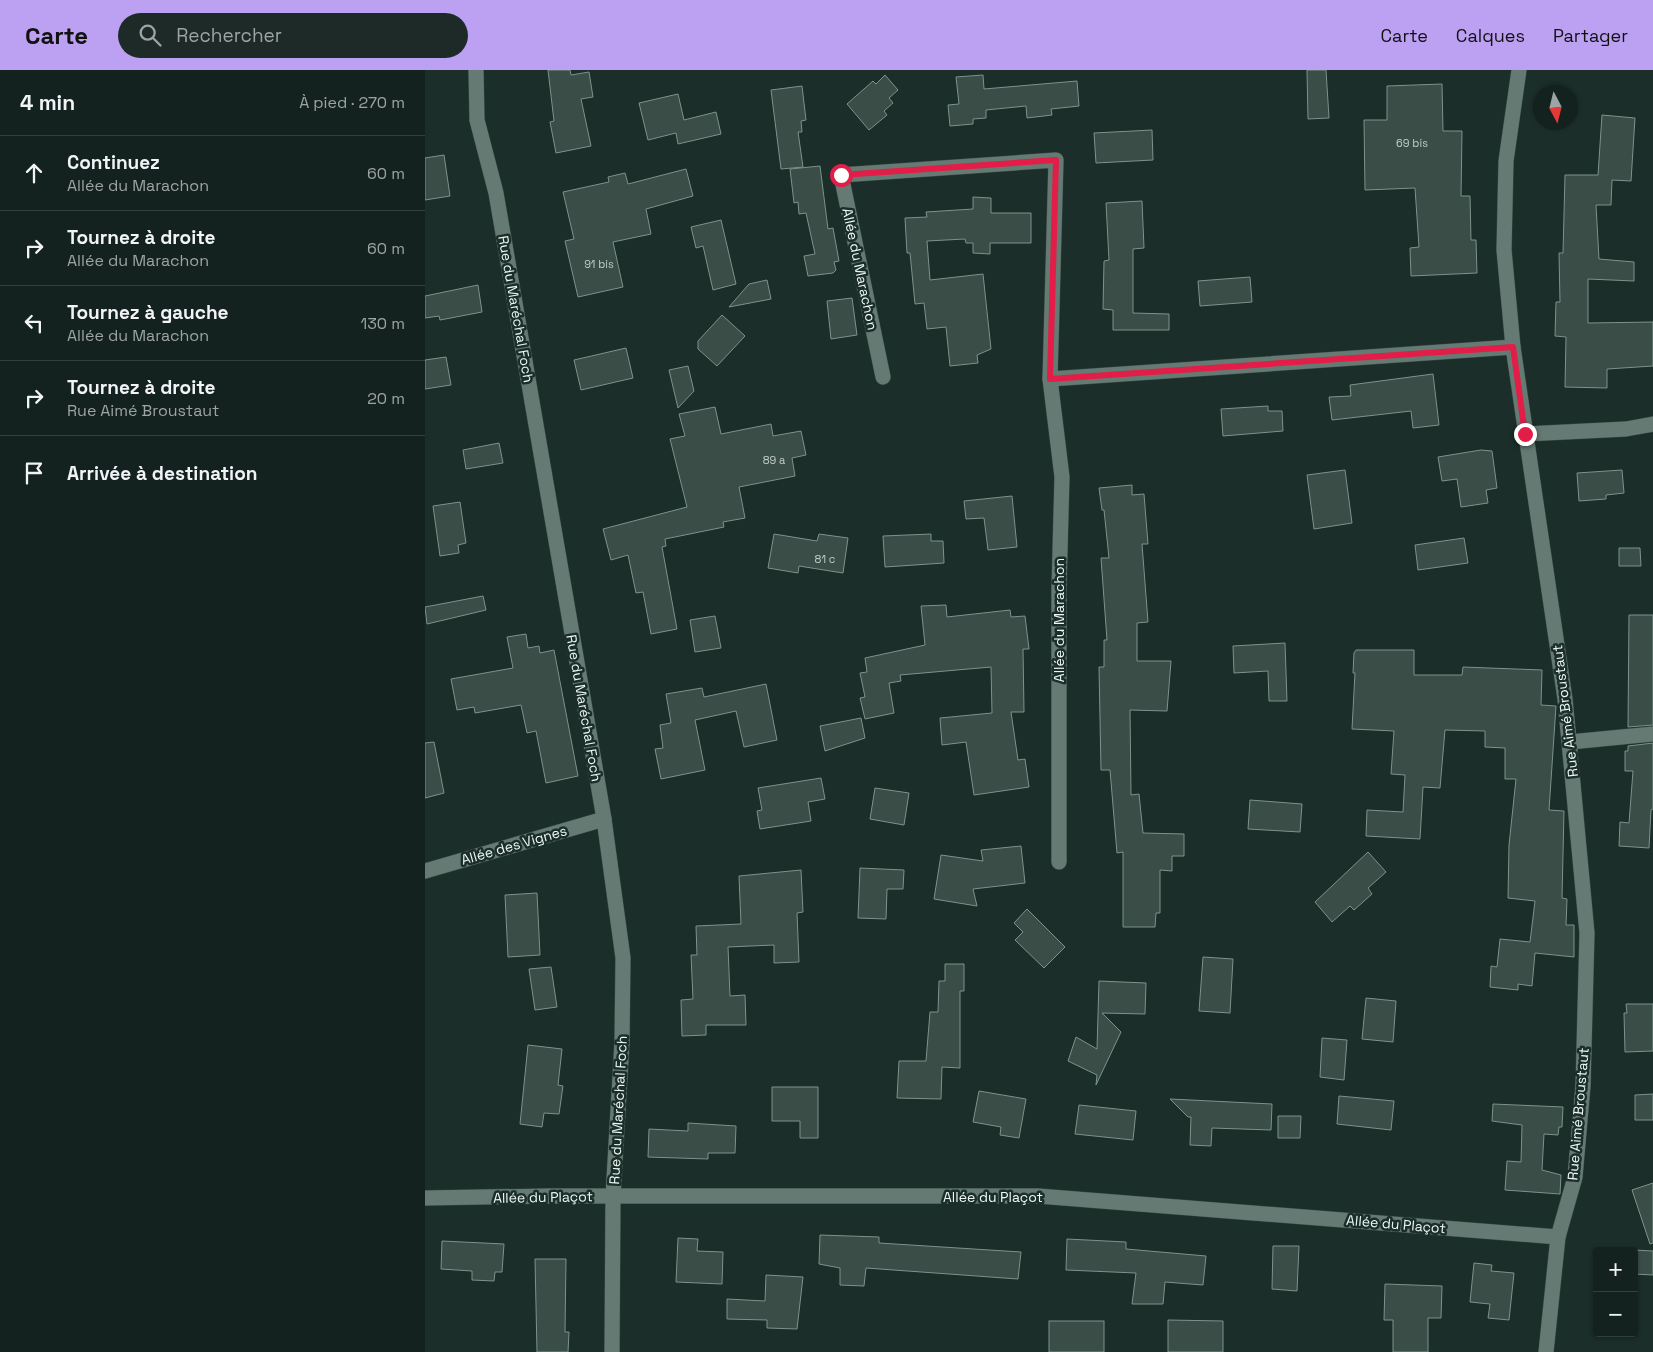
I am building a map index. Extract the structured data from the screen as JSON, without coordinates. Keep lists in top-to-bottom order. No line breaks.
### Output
{"streets":{"street":["Allée du Marachon","Rue du Maréchal Foch","Rue Aimé Broustaut","Allée des Vignes","Allée du Plaçot"]},"crossings":[["Rue du Maréchal Foch","Allée des Vignes"],["Rue du Maréchal Foch","Allée du Plaçot"],["Rue Aimé Broustaut","Allée du Plaçot"]],"house_numbers":["69 bis","91 bis","89 a","81 c"],"north":"bottom","page":{"header":"Carte","search":"Rechercher","nav":["Carte","Calques","Partager"],"heading":["4 min","À pied · 270 m"],"list":[["Continuez","Allée du Marachon","60 m"],["Tournez à droite","Allée du Marachon","60 m"],["Tournez à gauche","Allée du Marachon","130 m"],["Tournez à droite","Rue Aimé Broustaut","20 m"],"Arrivée à destination"],"map_buttons":["+","−"]}}
